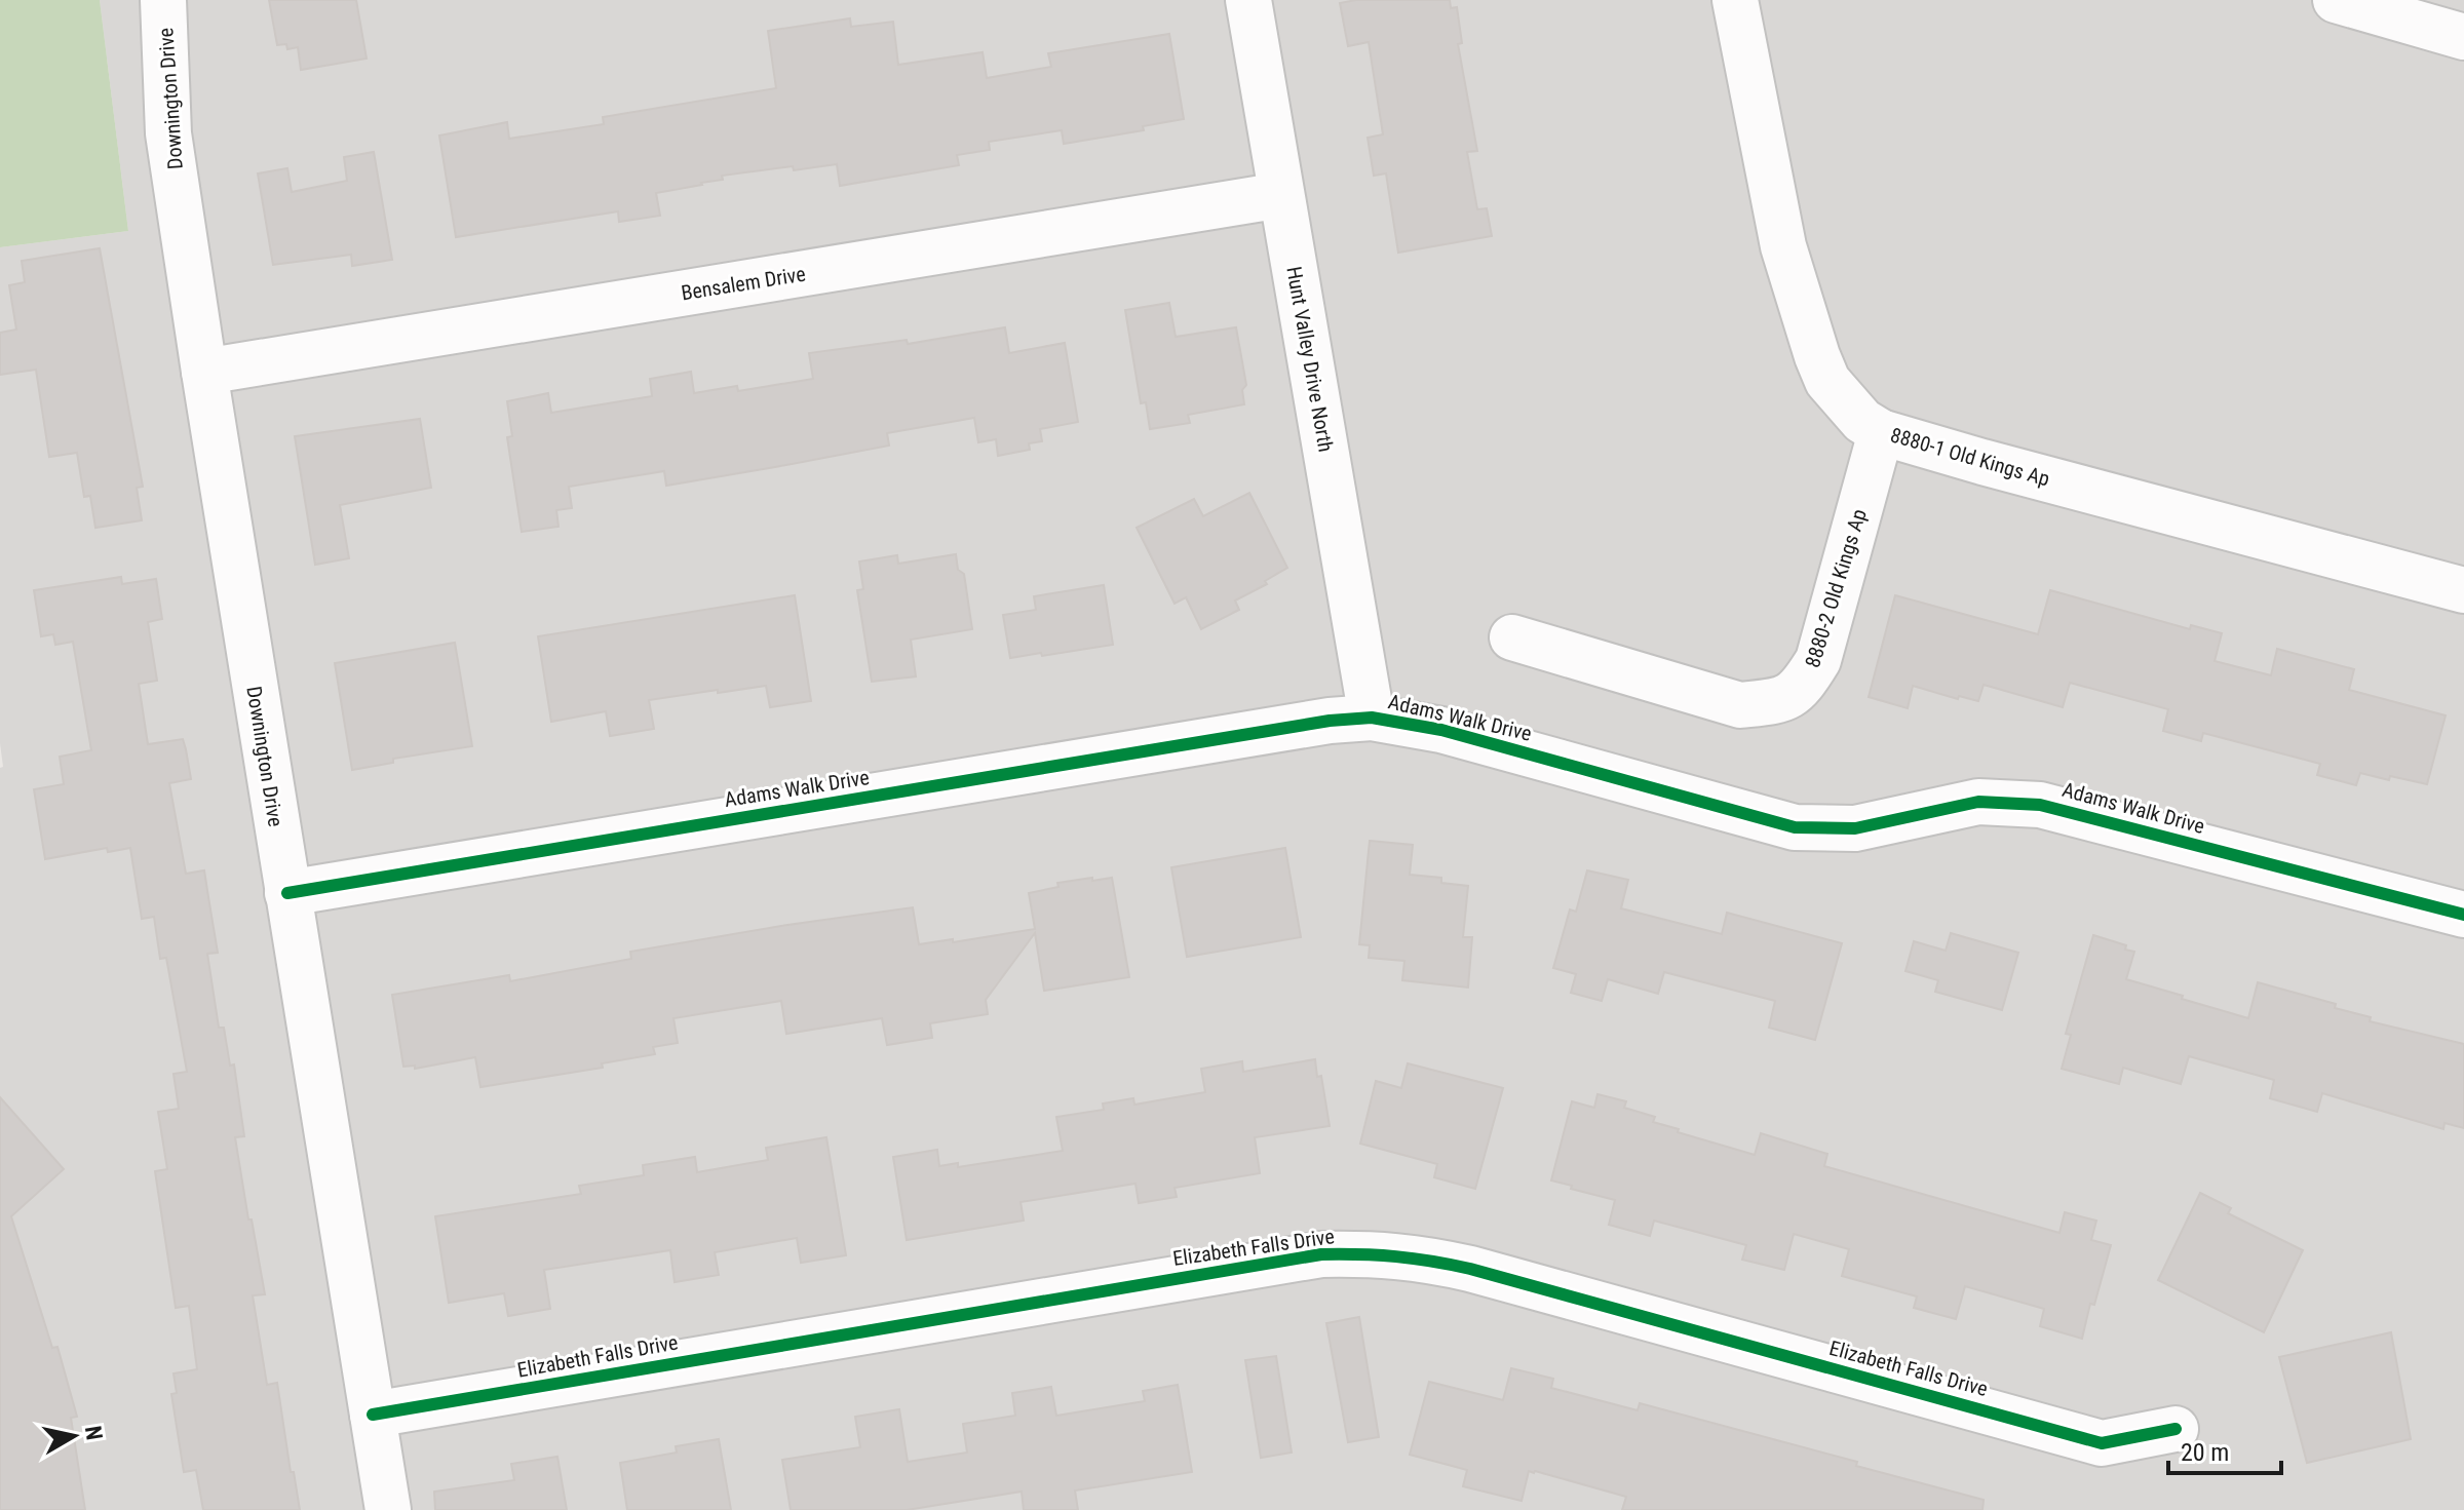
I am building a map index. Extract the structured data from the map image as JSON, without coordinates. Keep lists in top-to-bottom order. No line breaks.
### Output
{"streets":{"street":["Downington Drive","Bensalem Drive","Hunt Valley Drive North","8880-1 Old Kings Ap","8880-2 Old Kings Ap","Adams Walk Drive","Elizabeth Falls Drive"]},"crossings":[["Downington Drive","Bensalem Drive"],["Downington Drive","Adams Walk Drive"],["Downington Drive","Elizabeth Falls Drive"],["Bensalem Drive","Hunt Valley Drive North"],["Hunt Valley Drive North","Adams Walk Drive"],["8880-1 Old Kings Ap","8880-2 Old Kings Ap"]],"scale_bar":"20 m","north":"right"}
